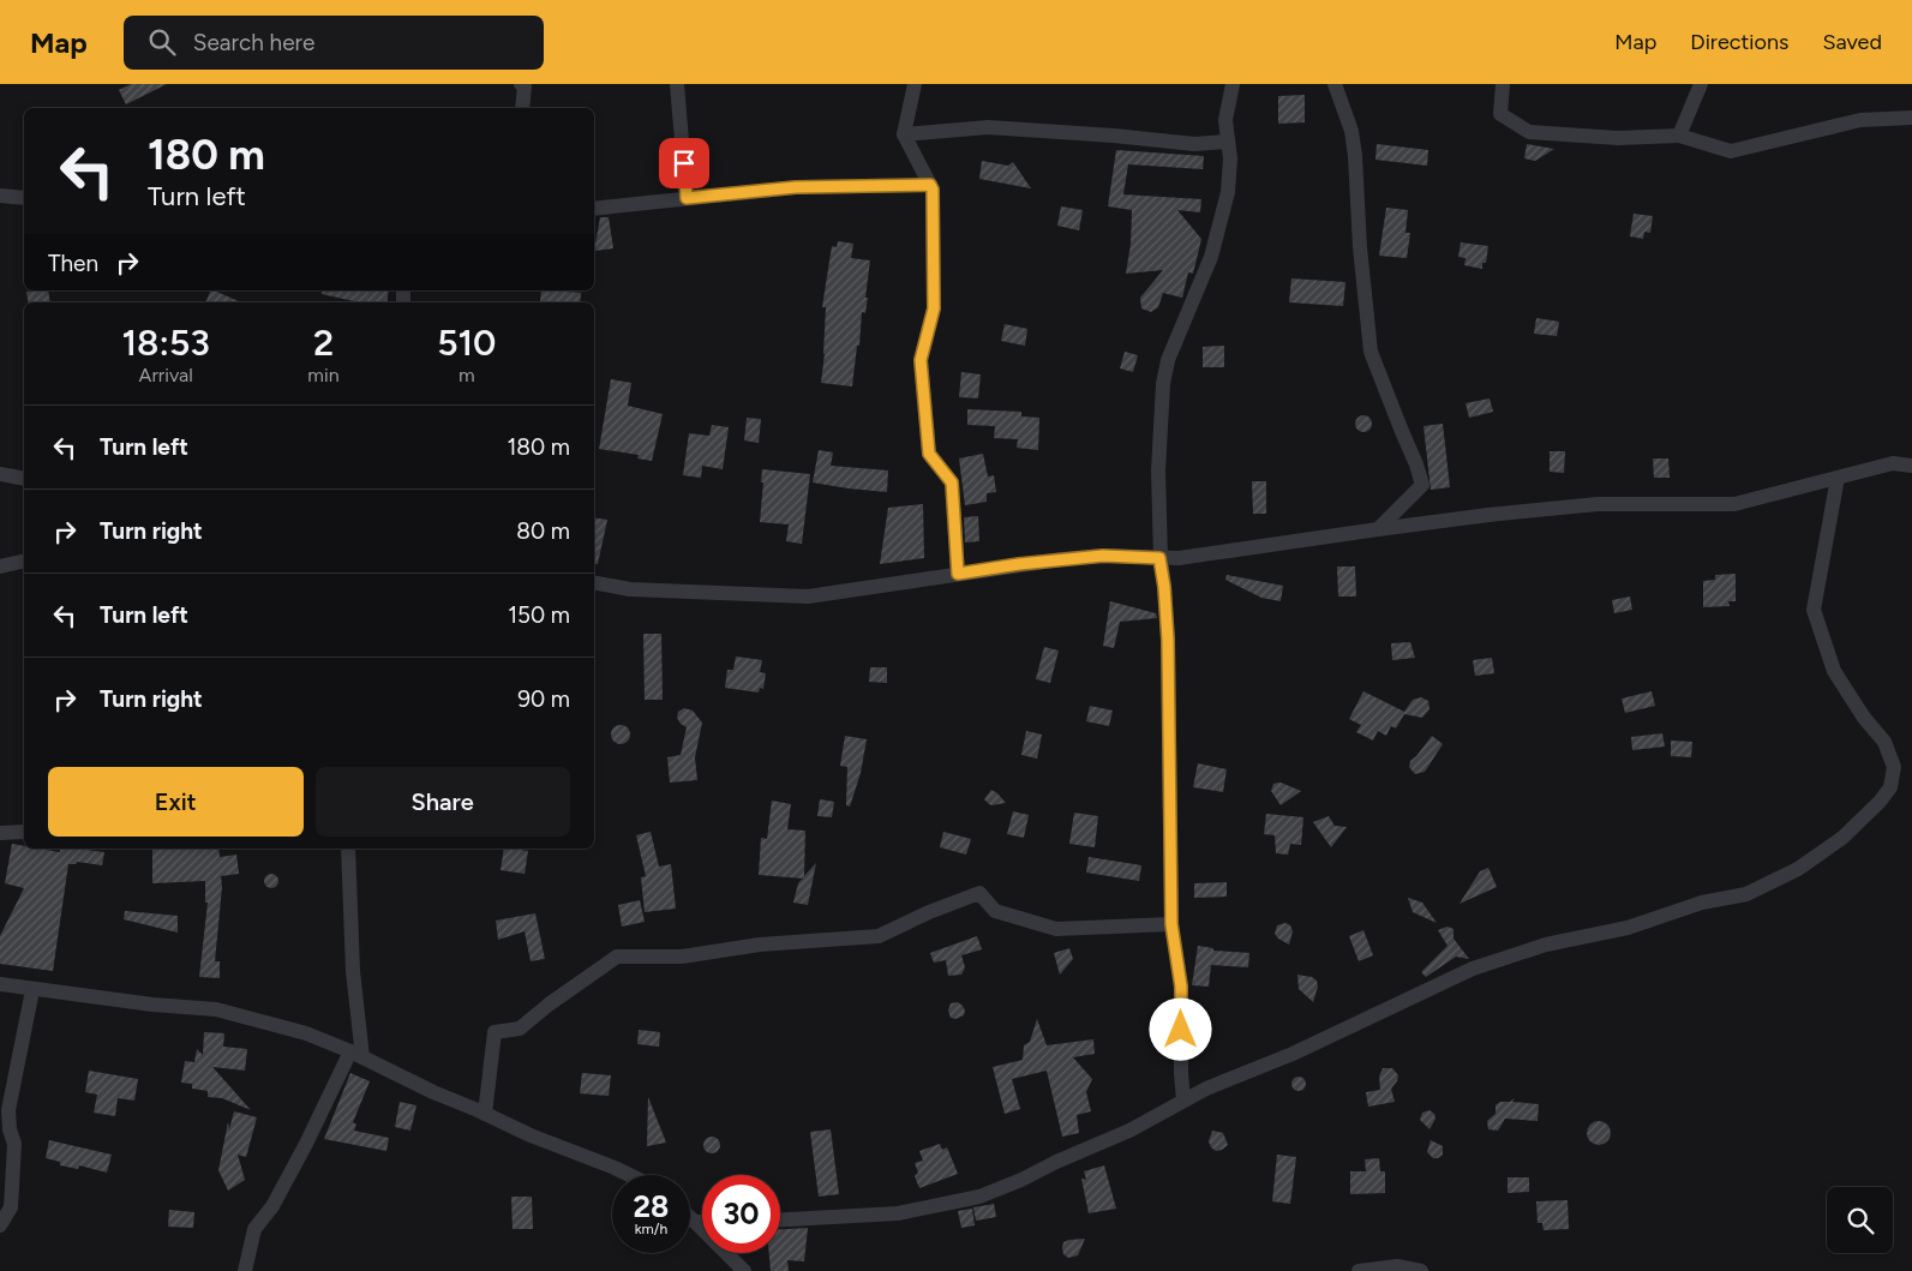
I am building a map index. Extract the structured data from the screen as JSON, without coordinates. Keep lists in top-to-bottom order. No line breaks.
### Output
{"page":{"header":"Map","search":"Search here","nav":["Map","Directions","Saved"],"turn":["180 m","Turn left"],"then":"Then","eta":["18:53","Arrival","2","min","510","m"],"list":[{"name":"Turn left","value":"180 m"},{"name":"Turn right","value":"80 m"},{"name":"Turn left","value":"150 m"},{"name":"Turn right","value":"90 m"}],"buttons":["Exit","Share"],"speed":"28 km/h","limit":"30"}}
